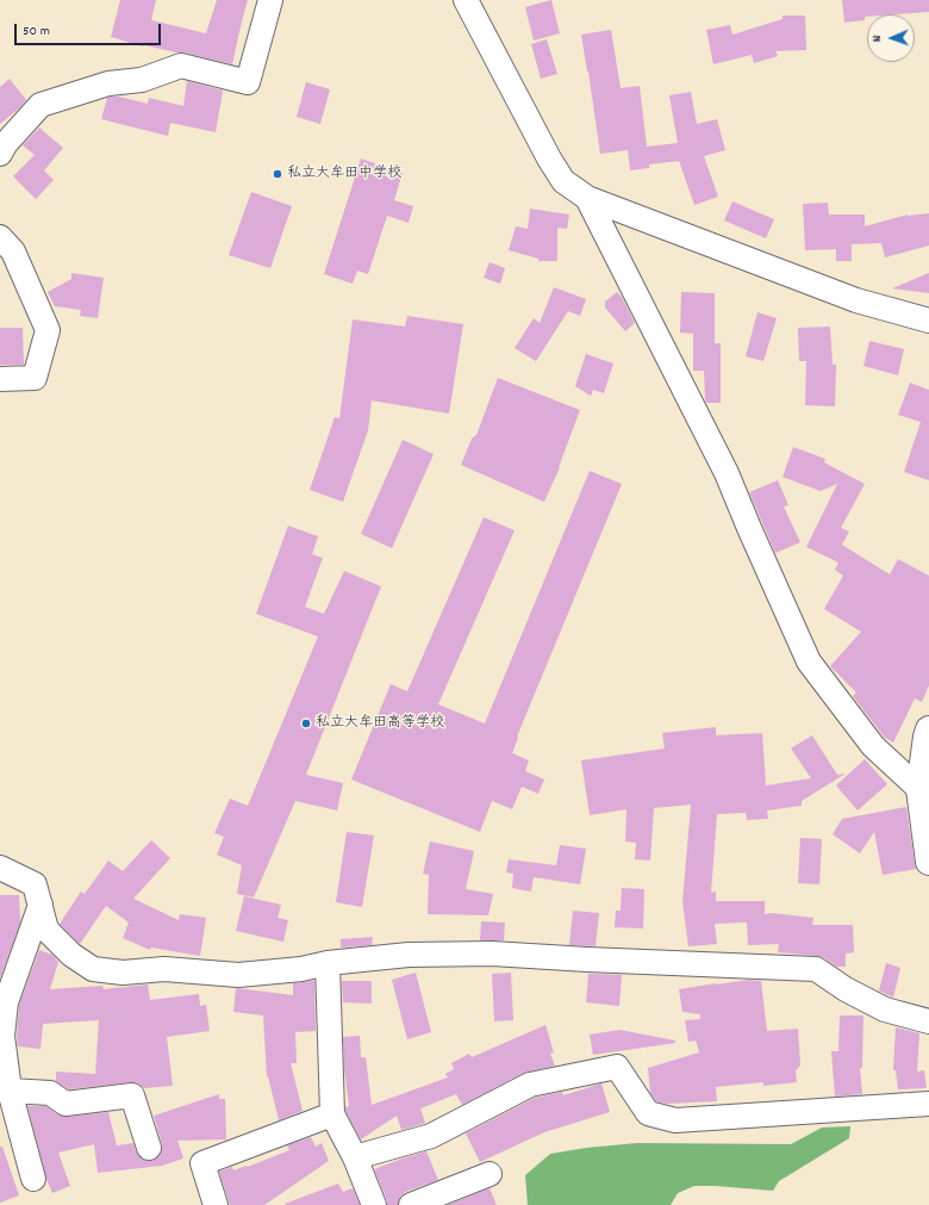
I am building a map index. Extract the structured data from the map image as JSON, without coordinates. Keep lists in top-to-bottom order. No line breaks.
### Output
{"places":["私立大牟田中学校","私立大牟田高等学校"],"scale_bar":"50 m","north":"left"}
